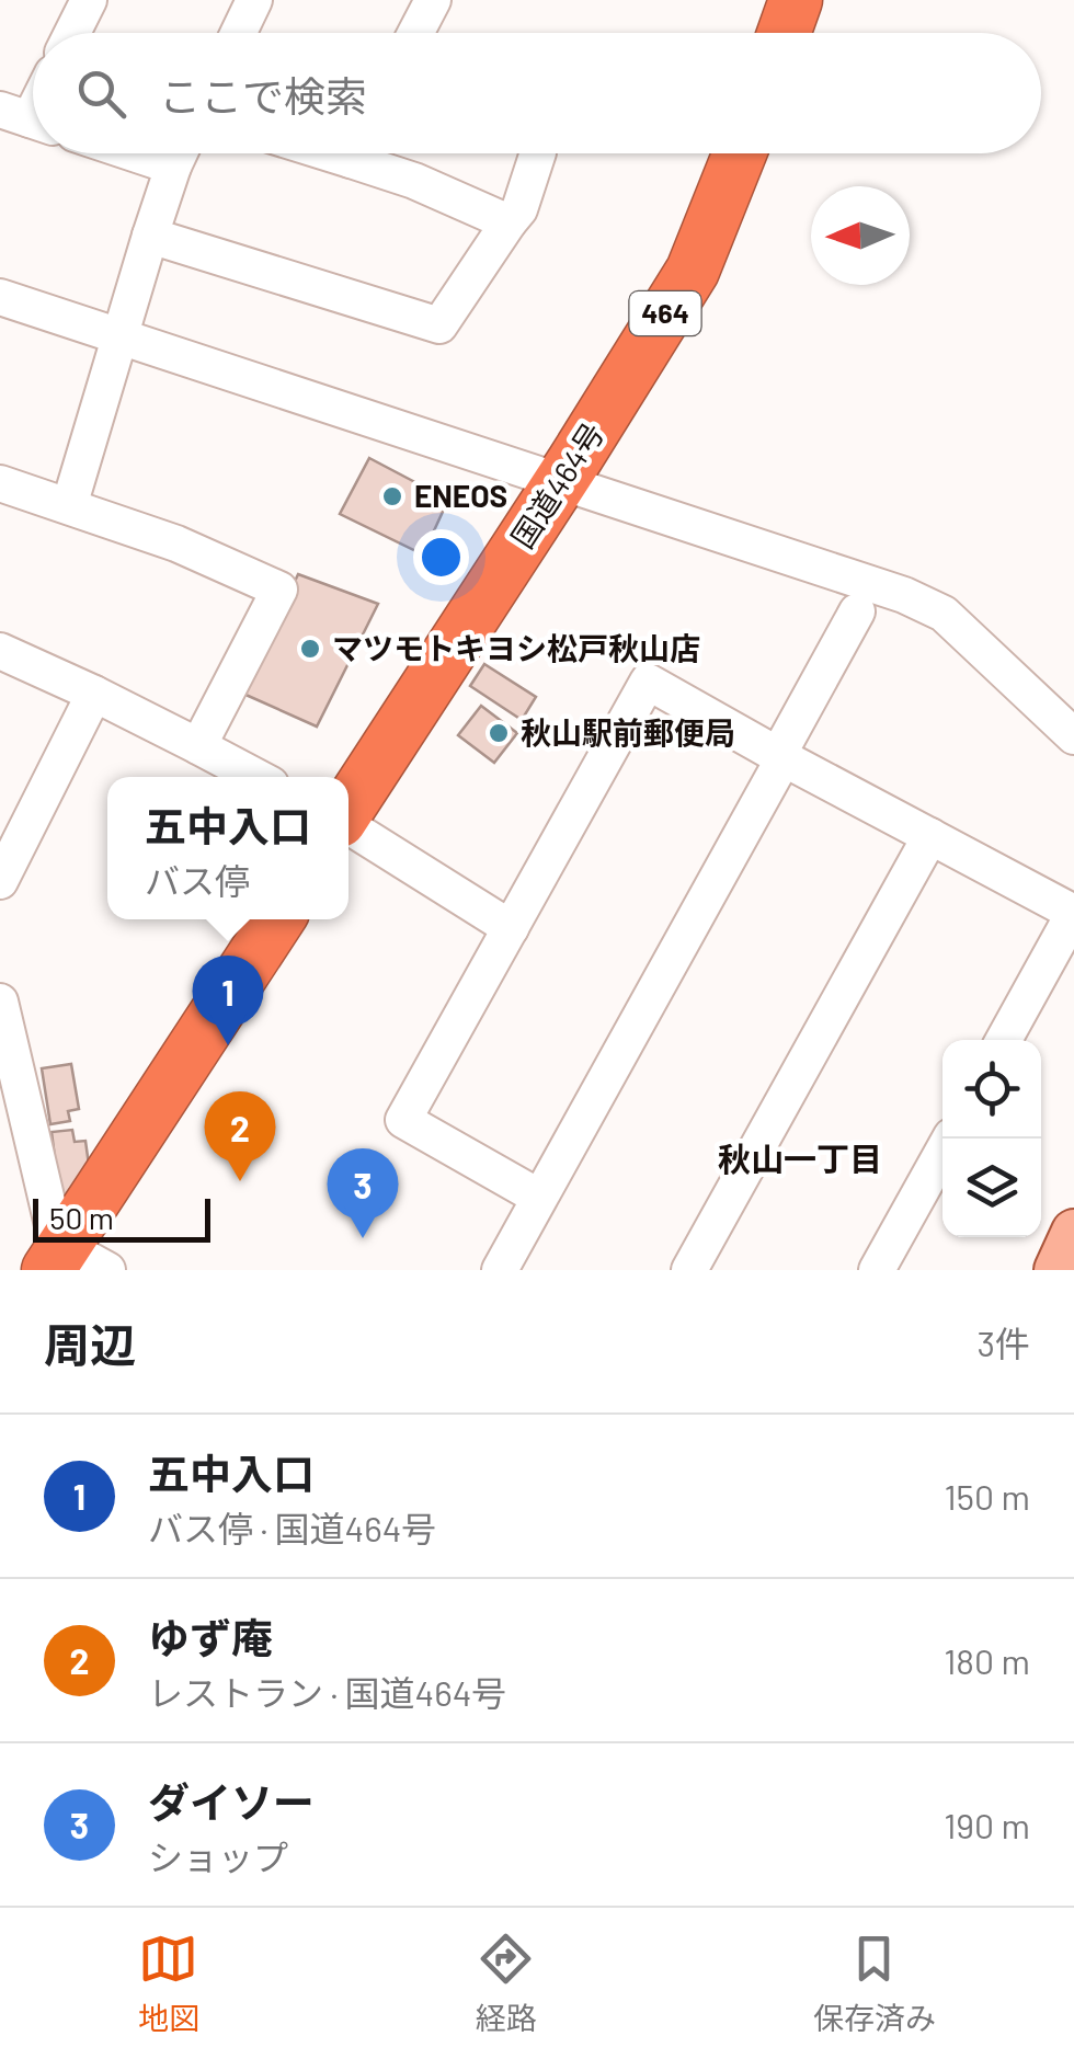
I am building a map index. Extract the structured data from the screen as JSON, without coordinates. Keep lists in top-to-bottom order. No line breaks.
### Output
{"streets":{"highway":["464","国道464号"]},"districts":["秋山一丁目"],"places":["ENEOS","マツモトキヨシ松戸秋山店","秋山駅前郵便局"],"scale_bar":"50 m","north":"left","page":{"search":"ここで検索","popup":["五中入口","バス停"],"pins":["1","2","3"],"scale":"50 m","heading":["周辺","3件"],"list":[{"mark":"1","name":"五中入口","note":"バス停 · 国道464号","value":"150 m"},{"mark":"2","name":"ゆず庵","note":"レストラン · 国道464号","value":"180 m"},{"mark":"3","name":"ダイソー","note":"ショップ","value":"190 m"}],"nav":["地図","経路","保存済み"]}}
